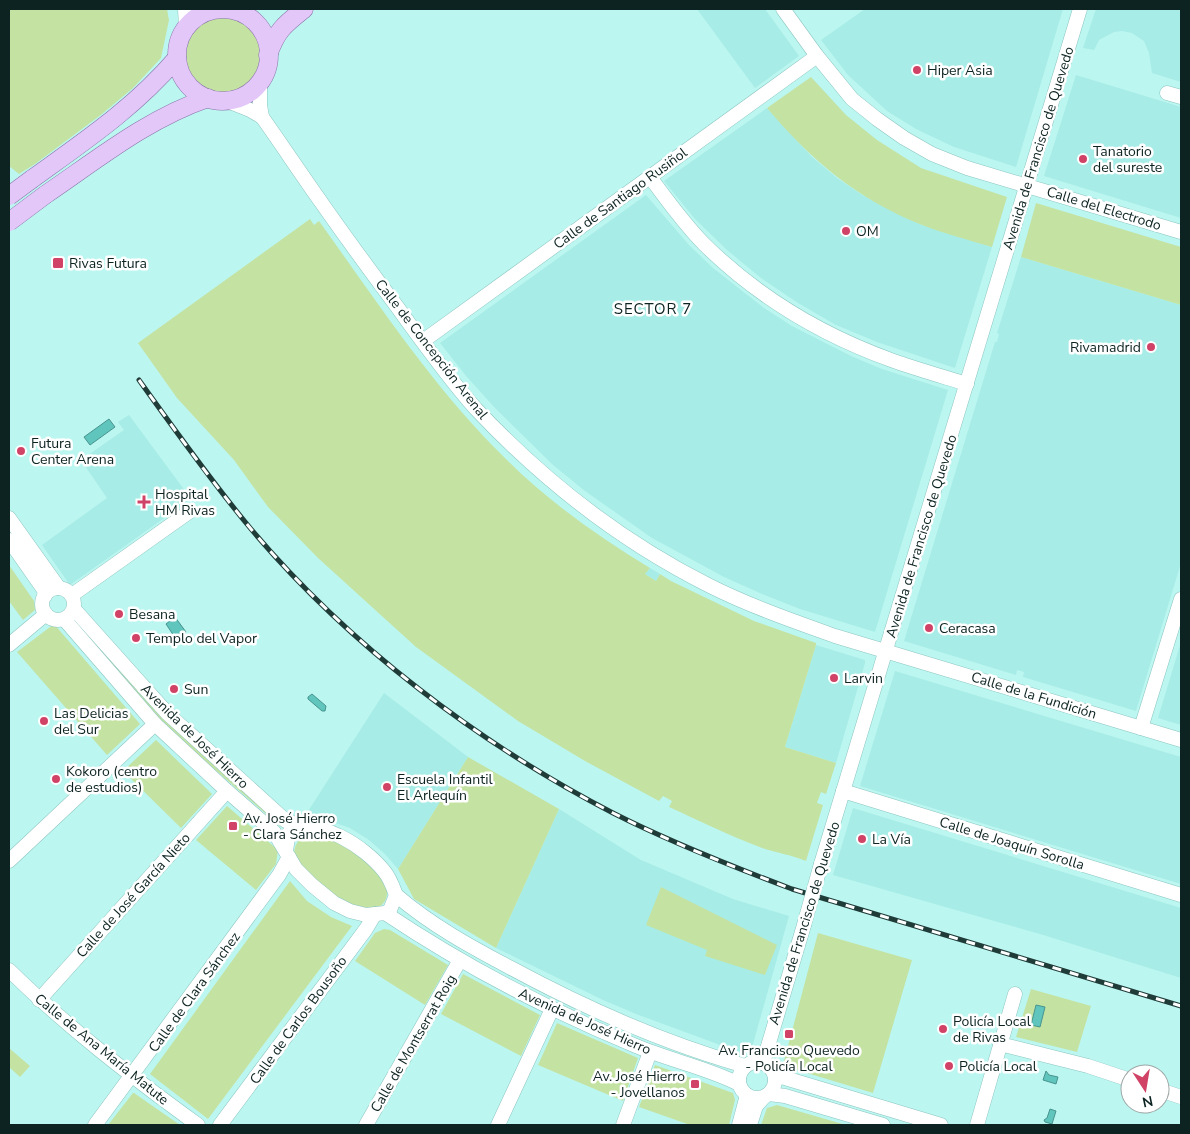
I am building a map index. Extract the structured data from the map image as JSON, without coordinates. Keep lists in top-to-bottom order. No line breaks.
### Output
{"streets":{"street":["Avenida de Francisco de Quevedo","Calle de Santiago Rusiñol","Calle del Electrodo","Calle de Concepción Arenal","Calle de la Fundición","Avenida de José Hierro","Calle de Joaquín Sorolla","Calle de José García Nieto","Calle de Clara Sánchez","Calle de Carlos Bousoño","Calle de Montserrat Roig","Calle de Ana María Matute"]},"crossings":[["Avenida de Francisco de Quevedo","Calle del Electrodo"],["Avenida de Francisco de Quevedo","Calle de Concepción Arenal"],["Avenida de Francisco de Quevedo","Calle de la Fundición"],["Avenida de Francisco de Quevedo","Avenida de José Hierro"],["Avenida de Francisco de Quevedo","Calle de Joaquín Sorolla"],["Calle de Santiago Rusiñol","Calle del Electrodo"],["Calle de Santiago Rusiñol","Calle de Concepción Arenal"],["Calle de Concepción Arenal","Calle de la Fundición"],["Avenida de José Hierro","Calle de José García Nieto"],["Avenida de José Hierro","Calle de Clara Sánchez"],["Avenida de José Hierro","Calle de Carlos Bousoño"],["Avenida de José Hierro","Calle de Montserrat Roig"],["Calle de José García Nieto","Calle de Ana María Matute"],["Calle de Clara Sánchez","Calle de Ana María Matute"]],"districts":["SECTOR 7"],"places":{"other":["Hiper Asia","Tanatorio del sureste","OM","Rivamadrid","Futura Center Arena","Besana","Ceracasa","Templo del Vapor","Larvin","Sun","Las Delicias del Sur","Kokoro (centro de estudios)","Escuela Infantil El Arlequín","La Vía","Policía Local de Rivas","Policía Local"],"transit":["Rivas Futura","Av. José Hierro - Clara Sánchez","Av. Francisco Quevedo - Policía Local","Av. José Hierro - Jovellanos"],"health":["Hospital HM Rivas"]},"north":"bottom"}
